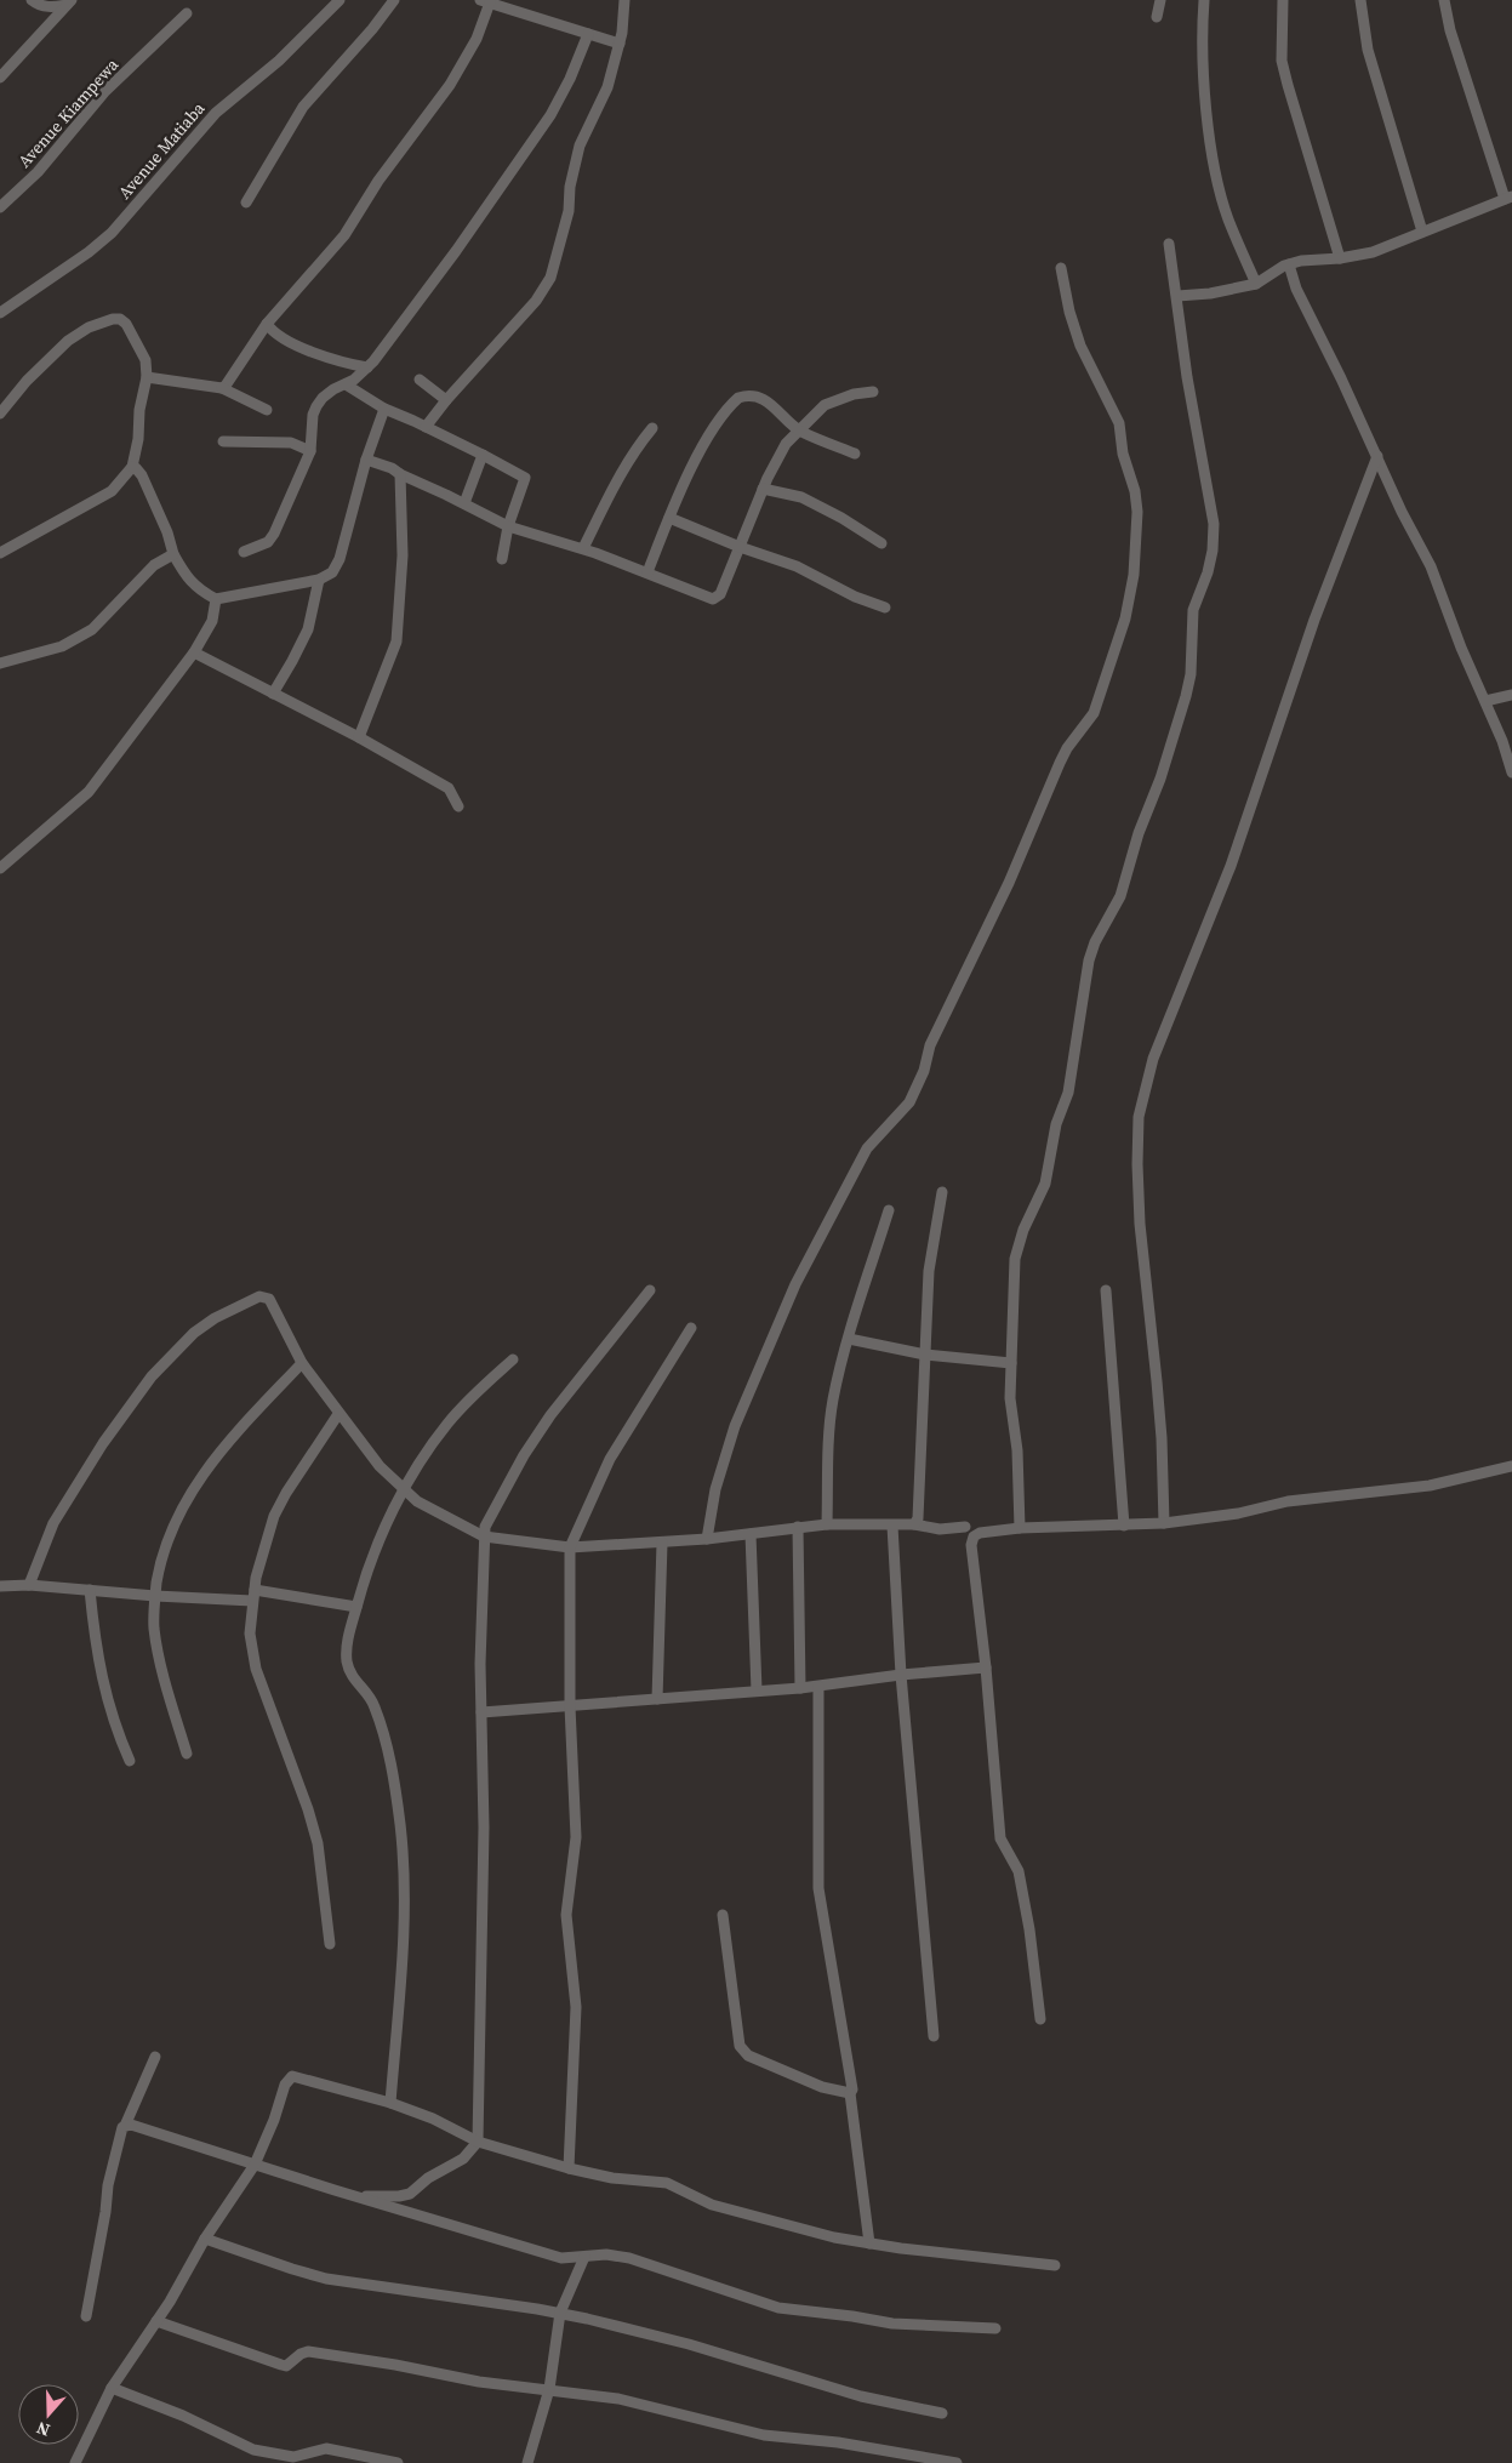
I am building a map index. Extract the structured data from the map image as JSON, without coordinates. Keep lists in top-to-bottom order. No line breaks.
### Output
{"streets":{"street":["Avenue Kiampewa","Avenue Matiaba"]},"north":"bottom"}
